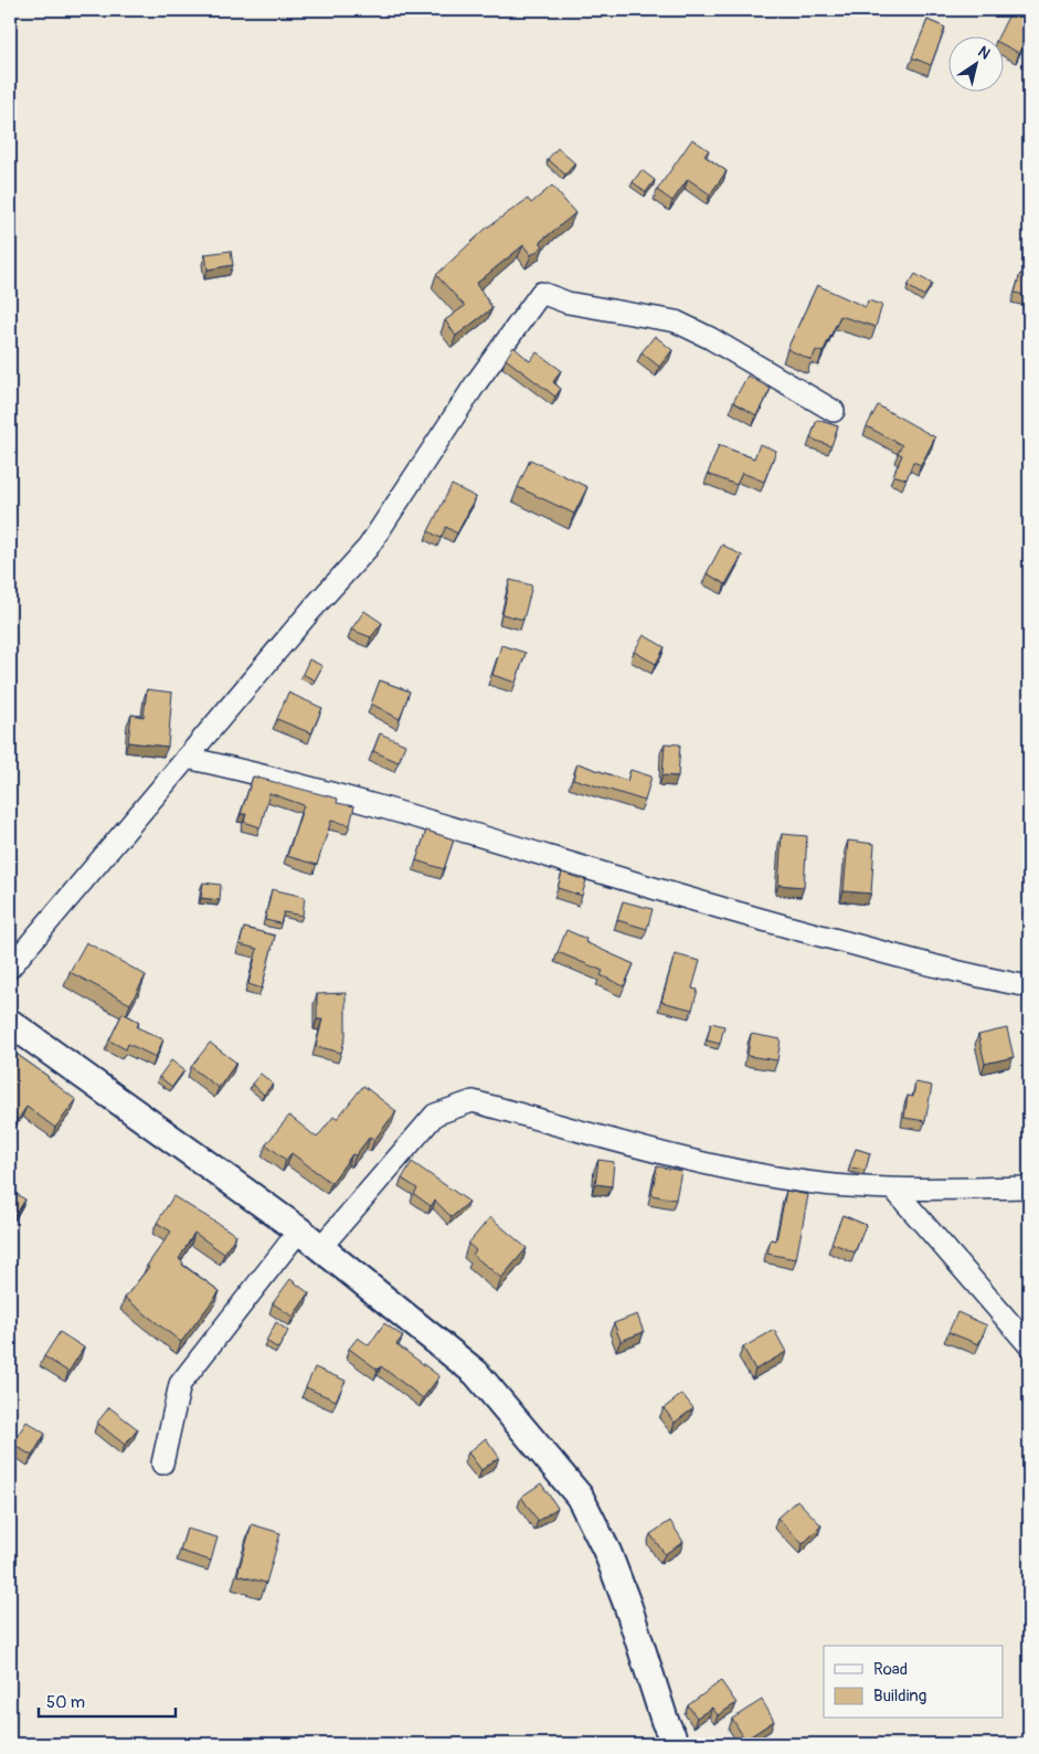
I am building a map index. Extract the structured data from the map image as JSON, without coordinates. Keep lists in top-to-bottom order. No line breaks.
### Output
{"legend":["Road","Building"],"scale_bar":"50 m","north":"top right"}
